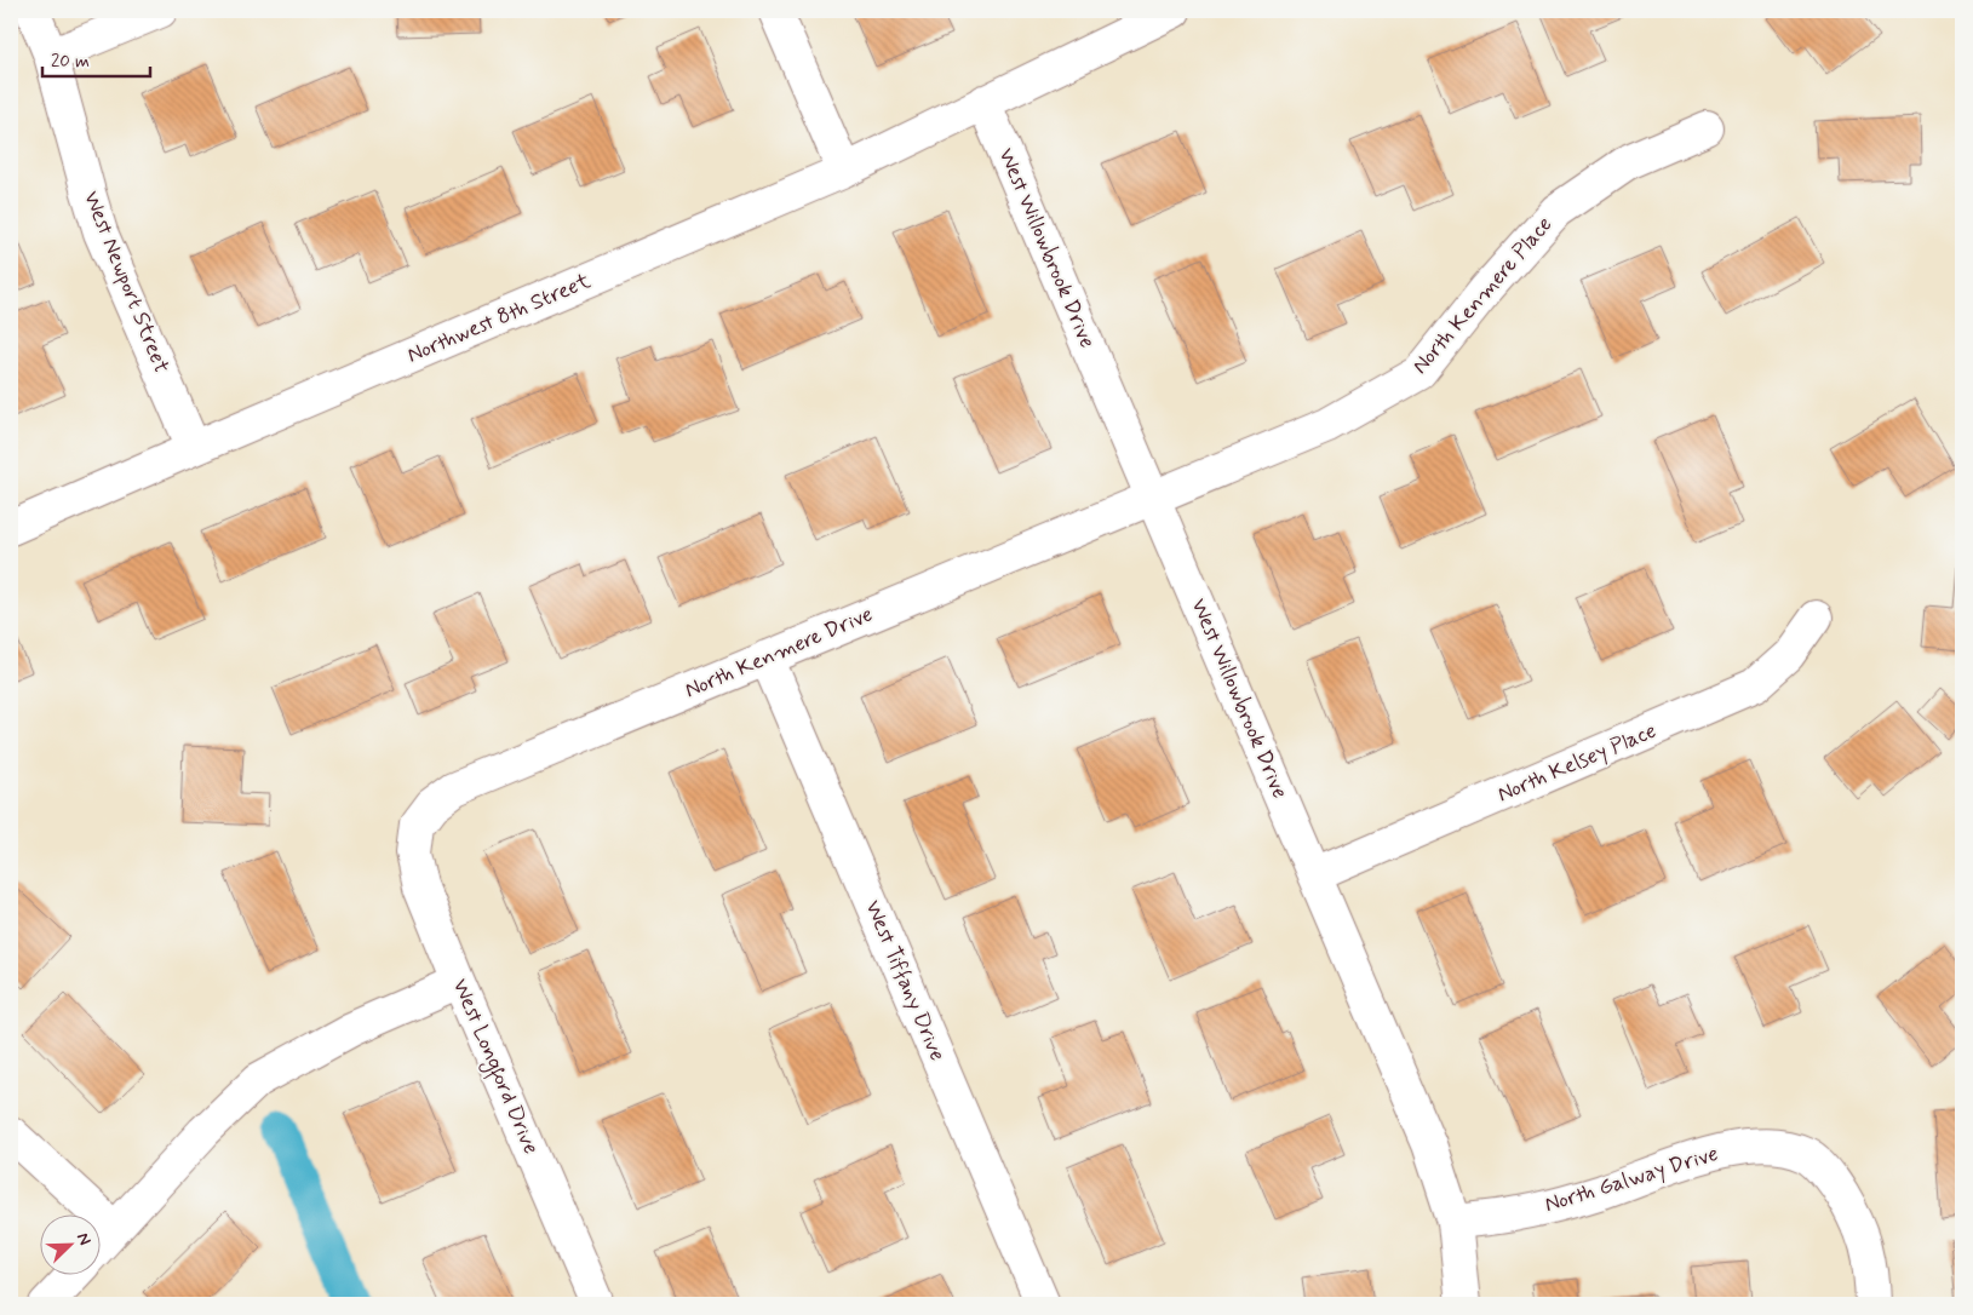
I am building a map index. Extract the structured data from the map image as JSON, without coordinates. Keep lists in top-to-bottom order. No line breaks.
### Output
{"streets":{"street":["West Willowbrook Drive","West Newport Street","North Kenmere Place","Northwest 8th Street","North Kenmere Drive","North Kelsey Place","West Tiffany Drive","West Longford Drive","North Galway Drive"]},"crossings":[["West Willowbrook Drive","North Kenmere Place"],["West Willowbrook Drive","Northwest 8th Street"],["West Willowbrook Drive","North Kenmere Drive"],["West Willowbrook Drive","North Kelsey Place"],["West Willowbrook Drive","North Galway Drive"],["West Newport Street","Northwest 8th Street"],["North Kenmere Place","North Kenmere Drive"],["North Kenmere Drive","West Tiffany Drive"],["North Kenmere Drive","West Longford Drive"]],"scale_bar":"20 m","north":"top right"}
